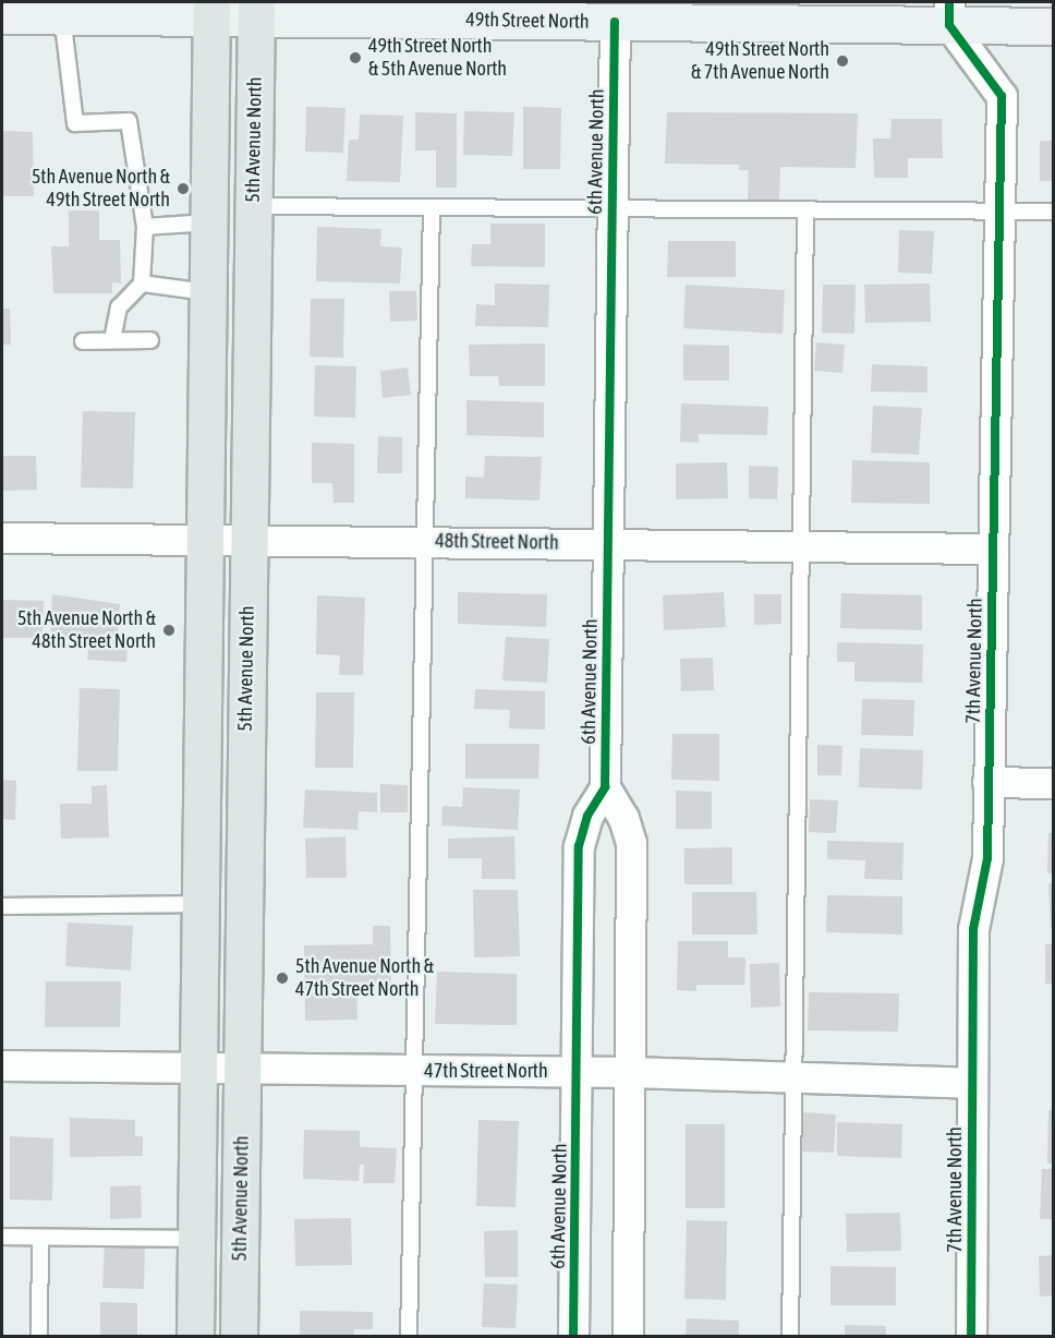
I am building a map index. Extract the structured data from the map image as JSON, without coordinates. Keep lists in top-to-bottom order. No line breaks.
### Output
{"streets":{"main road":["49th Street North","5th Avenue North"],"street":["6th Avenue North","48th Street North","7th Avenue North","47th Street North"]},"crossings":[["49th Street North","5th Avenue North"],["49th Street North","6th Avenue North"],["49th Street North","7th Avenue North"],["5th Avenue North","48th Street North"],["5th Avenue North","47th Street North"],["6th Avenue North","48th Street North"],["6th Avenue North","47th Street North"],["48th Street North","7th Avenue North"],["7th Avenue North","47th Street North"]],"places":["49th Street North & 5th Avenue North","49th Street North & 7th Avenue North","5th Avenue North & 49th Street North","5th Avenue North & 48th Street North","5th Avenue North & 47th Street North"]}
